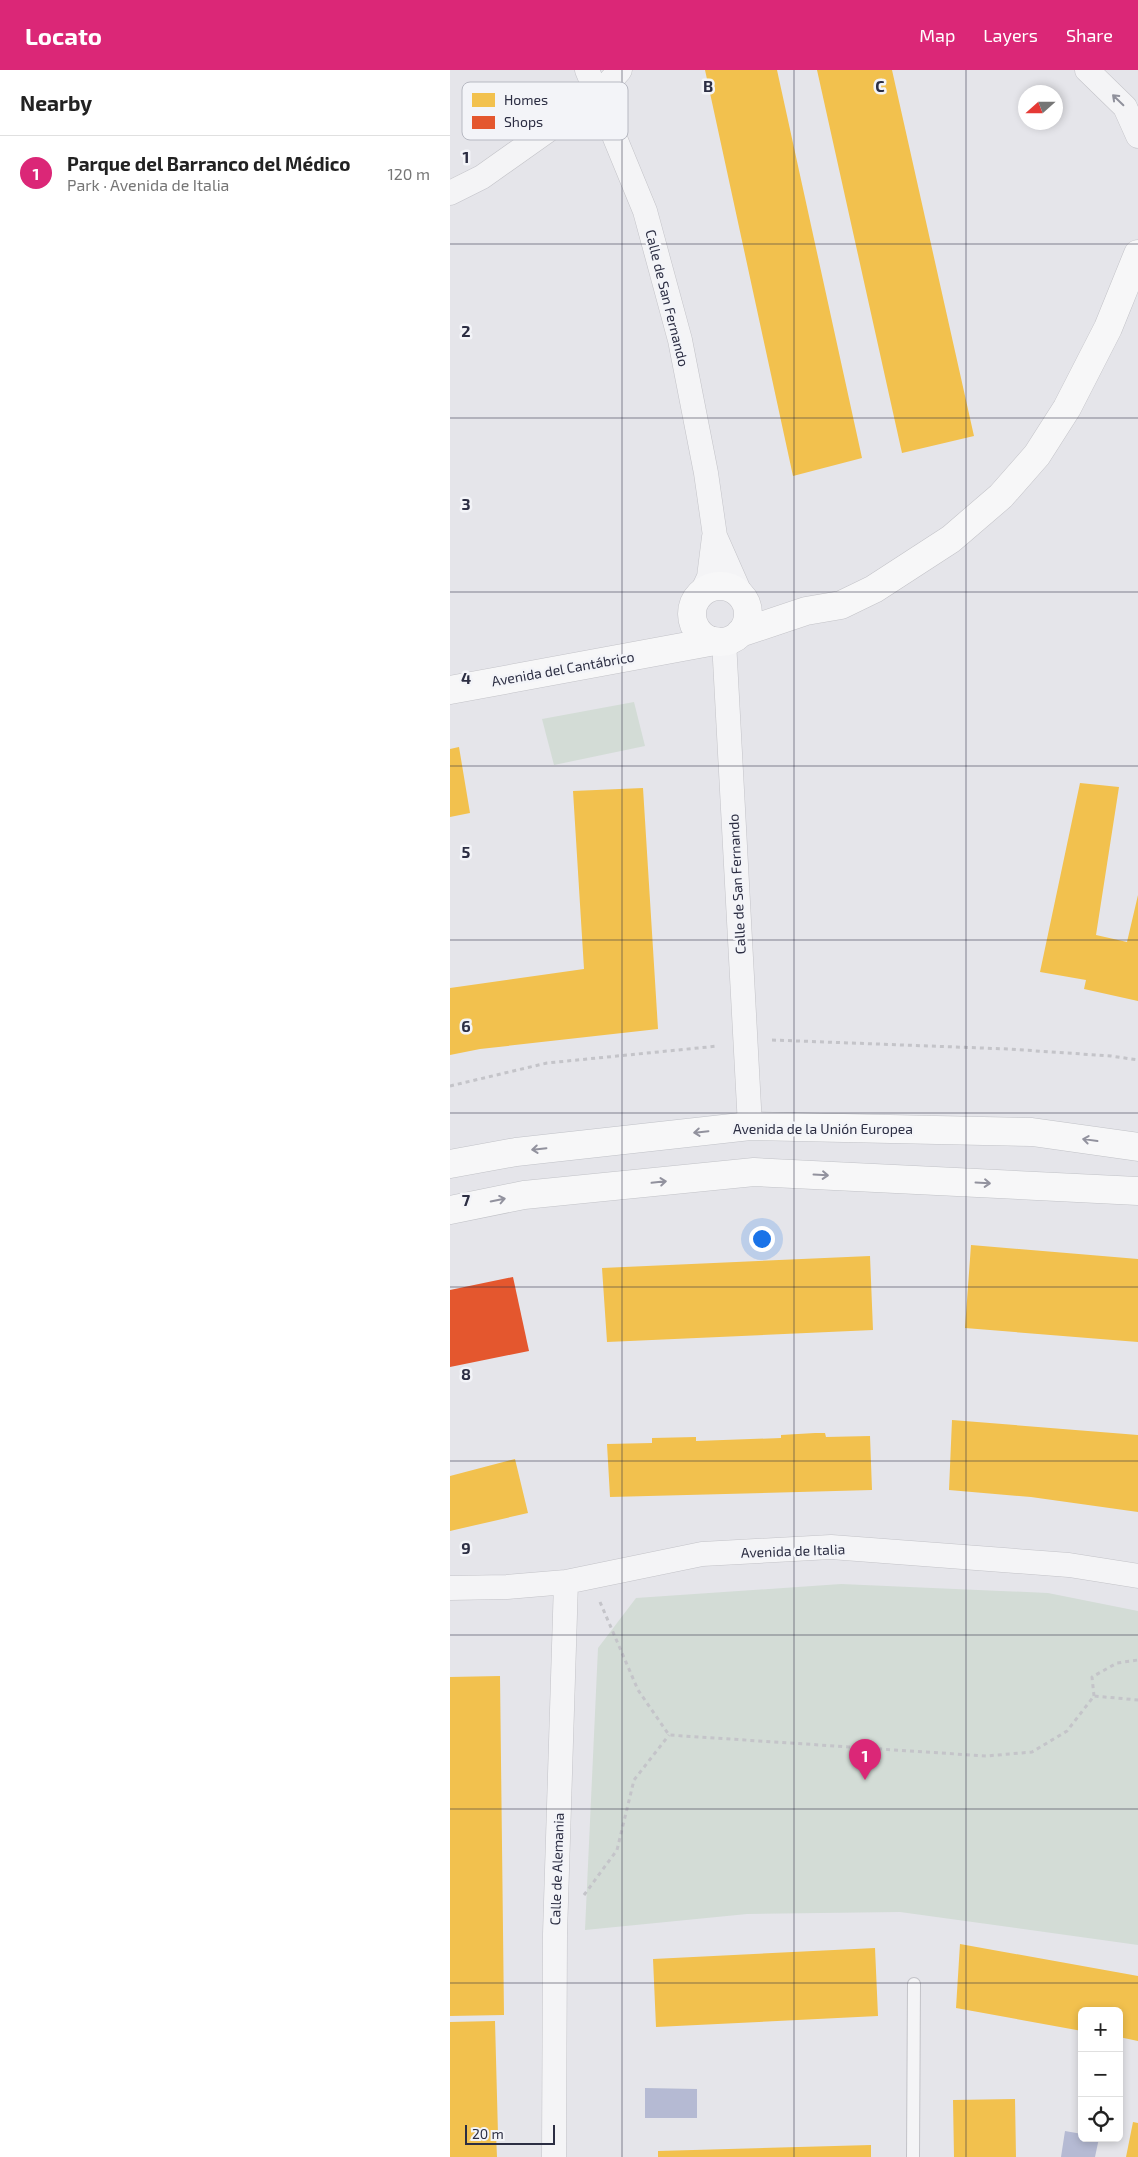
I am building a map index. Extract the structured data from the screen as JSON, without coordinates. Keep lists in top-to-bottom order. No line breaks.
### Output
{"streets":{"main road":["Avenida del Cantábrico","Avenida de la Unión Europea"],"street":["Calle de San Fernando","Avenida de Italia","Calle de Alemania"]},"crossings":[["Calle de San Fernando","Avenida del Cantábrico"],["Calle de San Fernando","Avenida de la Unión Europea"],["Avenida de Italia","Calle de Alemania"]],"legend":["Homes","Shops"],"scale_bar":"20 m","north":"left","page":{"header":"Locato","nav":["Map","Layers","Share"],"heading":"Nearby","list":[{"mark":"1","name":"Parque del Barranco del Médico","note":"Park · Avenida de Italia","value":"120 m"}],"pins":"1","map_buttons":["+","−"],"scale":"20 m"},"grid":{"columns":["B","C"],"rows":["1","2","3","4","5","6","7","8","9"]}}
